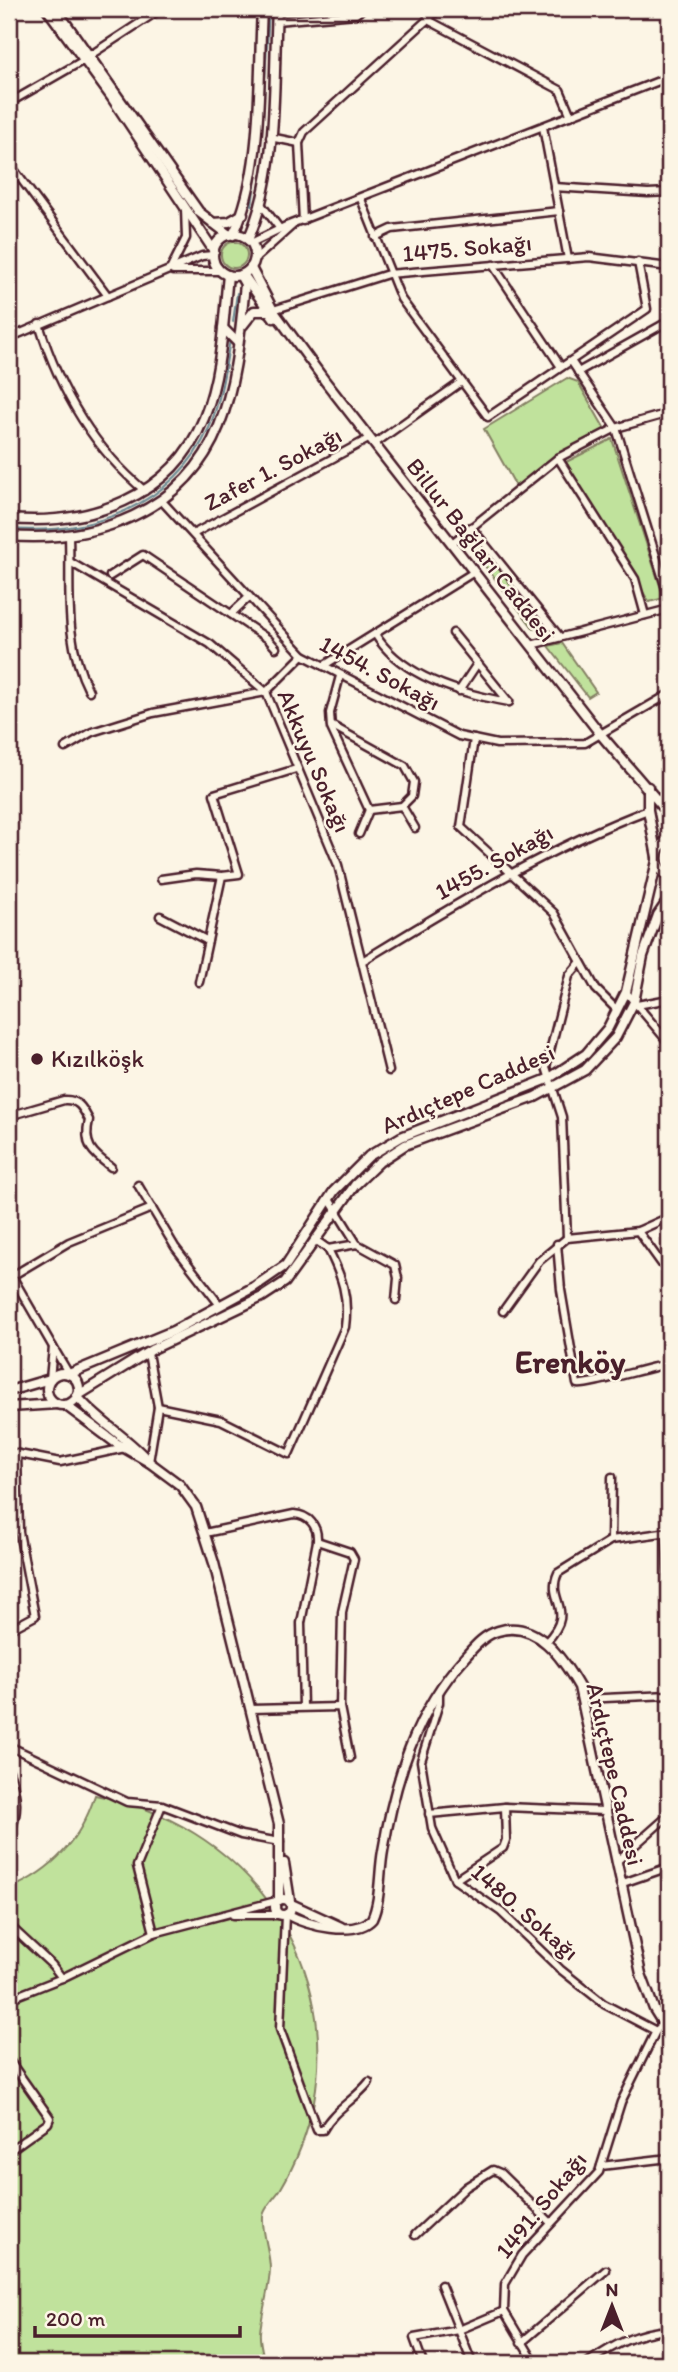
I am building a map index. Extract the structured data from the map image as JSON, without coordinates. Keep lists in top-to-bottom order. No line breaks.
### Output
{"streets":{"street":["1475. Sokağı","Zafer 1. Sokağı","Billur Bağları Caddesi","1454. Sokağı","Akkuyu Sokağı","1455. Sokağı","Ardıçtepe Caddesi","1480. Sokağı","1491. Sokağı"]},"crossings":[["1475. Sokağı","Billur Bağları Caddesi"],["Zafer 1. Sokağı","Billur Bağları Caddesi"],["Zafer 1. Sokağı","1454. Sokağı"],["Billur Bağları Caddesi","1454. Sokağı"],["Akkuyu Sokağı","1455. Sokağı"],["1480. Sokağı","1491. Sokağı"]],"districts":["Erenköy"],"places":["Kızılköşk"],"scale_bar":"200 m","north":"top"}
